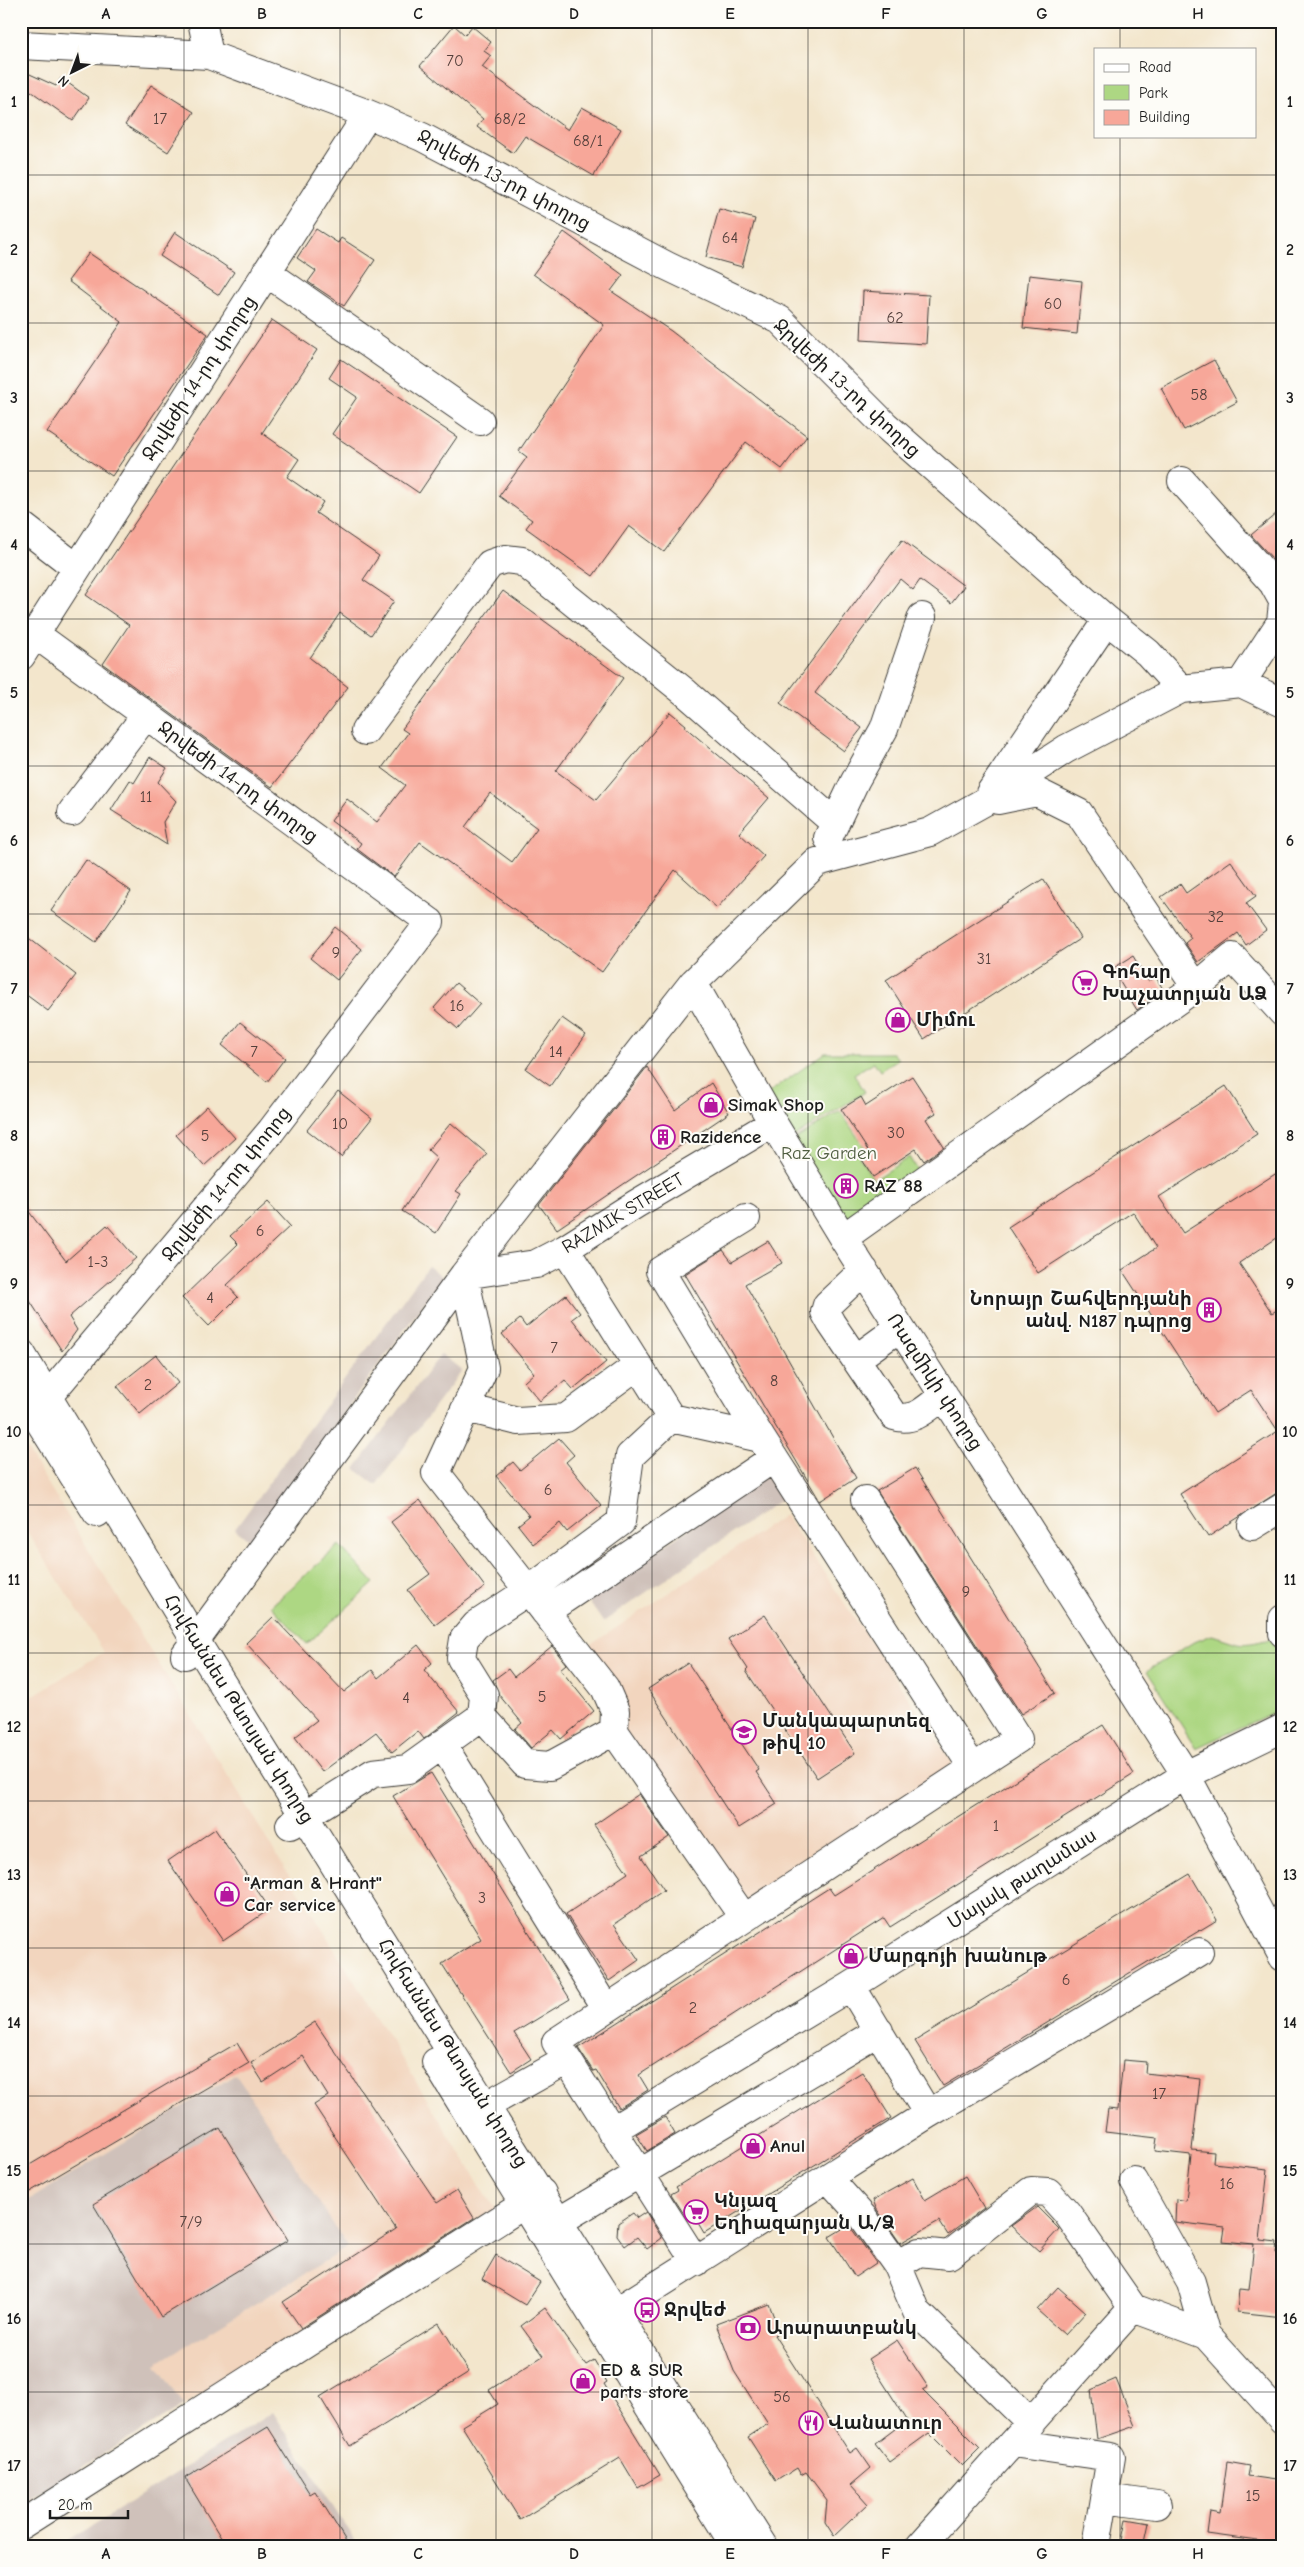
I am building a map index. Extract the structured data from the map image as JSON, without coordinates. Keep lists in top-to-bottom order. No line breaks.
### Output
{"streets":{"street":["Ջրվեժի 13-րդ փողոց","Ջրվեժի 14-րդ փողոց","RAZMIK STREET","Ռազմիկի փողոց","Հովհաննես Թևոսյան փողոց","Մայակ թաղամաս"]},"crossings":[["Ջրվեժի 13-րդ փողոց","Ջրվեժի 14-րդ փողոց"],["Ջրվեժի 14-րդ փողոց","Հովհաննես Թևոսյան փողոց"],["RAZMIK STREET","Ռազմիկի փողոց"],["Ռազմիկի փողոց","Մայակ թաղամաս"]],"parks":["Raz Garden"],"places":{"supermarket":["Գոհար Խաչատրյան ԱՁ","Կնյազ Եղիազարյան Ա/Ձ"],"shop":["Միմու","Simak Shop","\"Arman & Hrant\" Car service","Մարգոյի խանութ","Anul","ED & SUR parts store"],"building":["Razidence","RAZ 88","Նորայր Շահվերդյանի անվ. N187 դպրոց"],"school or university":["Մանկապարտեզ թիվ 10"],"bus stop":["Ջրվեժ"],"bank":["Արարատբանկ"],"restaurant":["Վանատուր"]},"house_numbers":["70","17","68/2","68/1","64","60","62","58","11","32","9","31","16","7","14","10","30","5","6","1-3","4","7","8","2","6","9","5","4","1","3","6","2","17","16","7/9","56","15"],"legend":["Road","Park","Building"],"scale_bar":"20 m","north":"bottom left","grid":{"columns":["A","B","C","D","E","F","G","H"],"rows":["1","2","3","4","5","6","7","8","9","10","11","12","13","14","15","16","17"]}}
